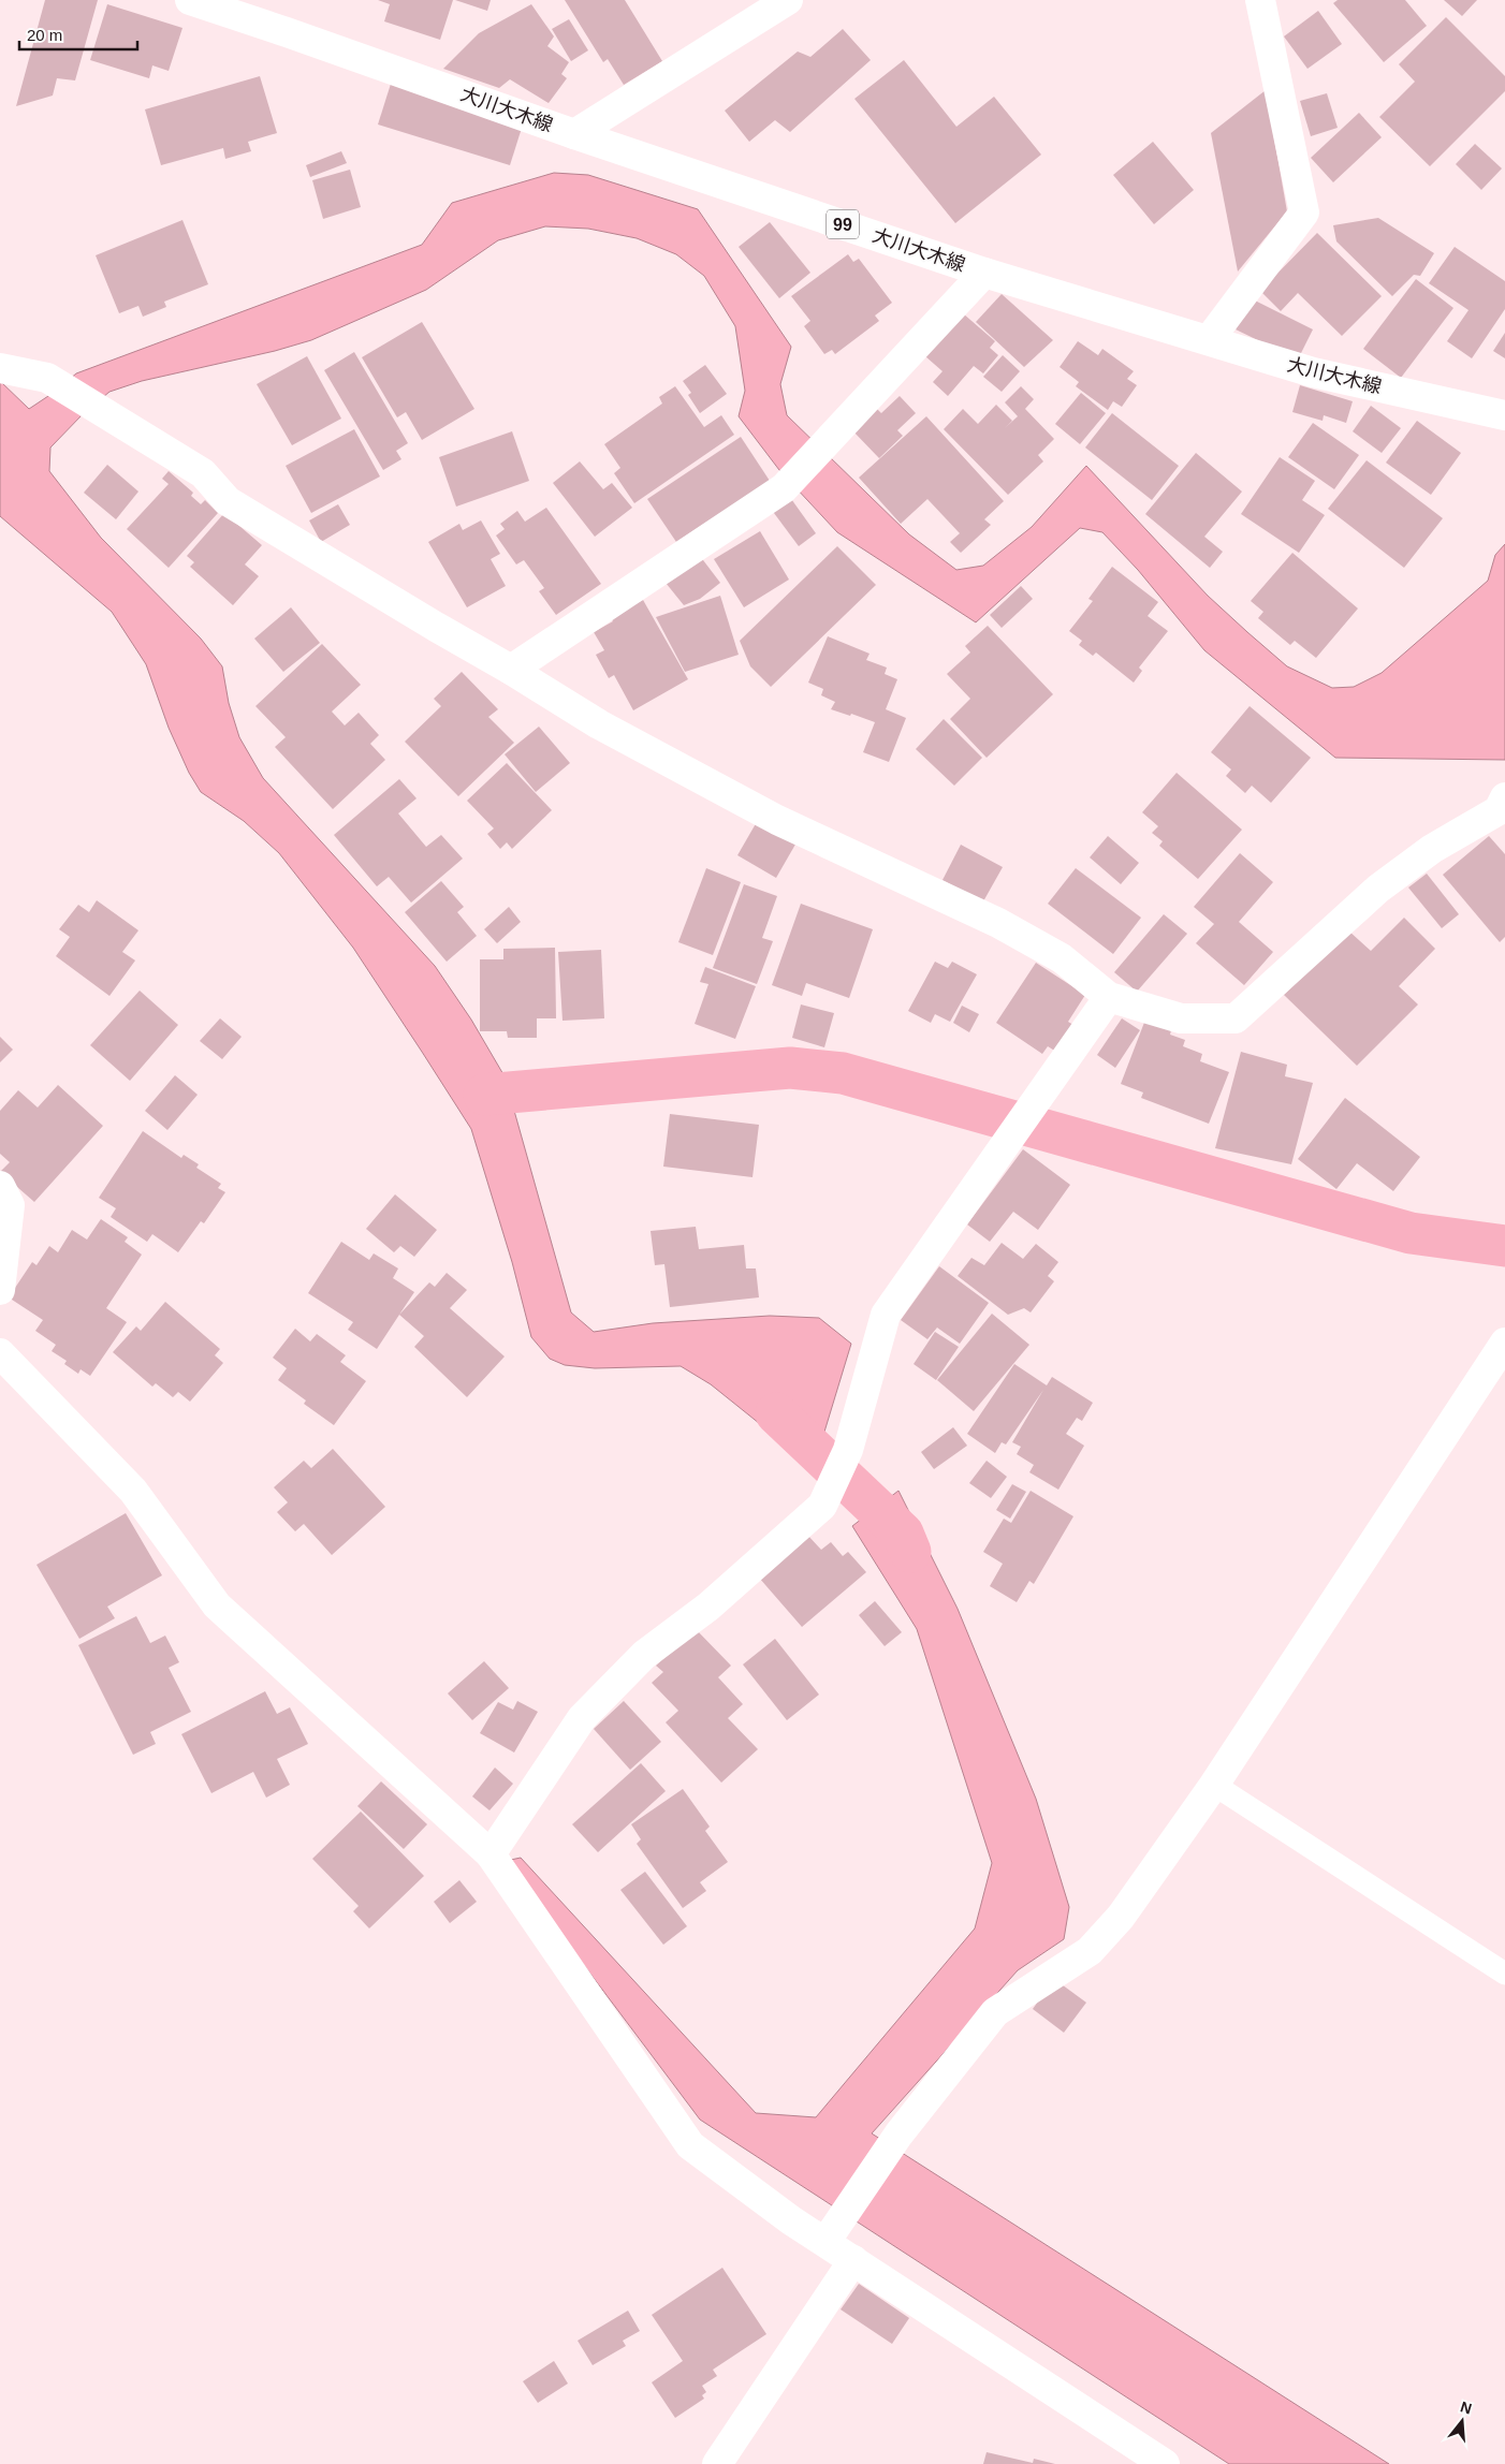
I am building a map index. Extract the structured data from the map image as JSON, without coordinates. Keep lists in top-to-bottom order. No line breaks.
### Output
{"streets":{"street":["大川大木線","99"]},"scale_bar":"20 m","north":"top"}
